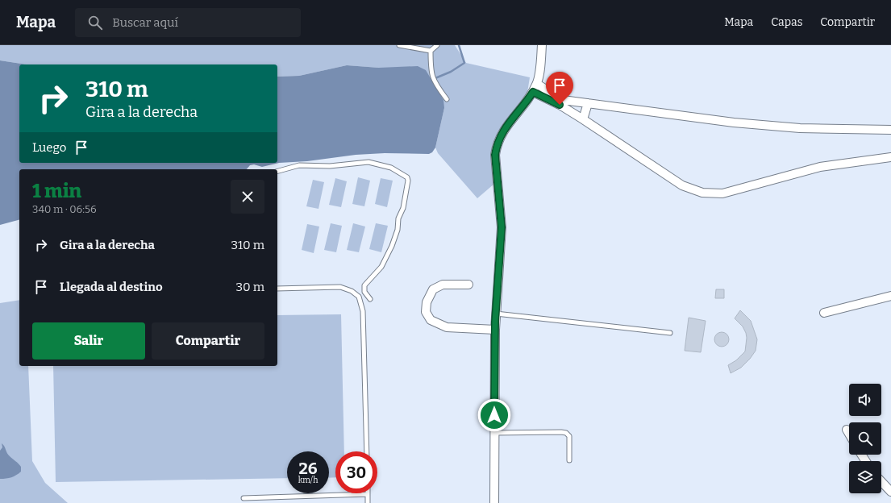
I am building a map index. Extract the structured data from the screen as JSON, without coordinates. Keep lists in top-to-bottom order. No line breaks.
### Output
{"page":{"header":"Mapa","search":"Buscar aquí","nav":["Mapa","Capas","Compartir"],"turn":["310 m","Gira a la derecha"],"then":"Luego","heading":["1 min","340 m · 06:56"],"list":[{"name":"Gira a la derecha","value":"310 m"},{"name":"Llegada al destino","value":"30 m"}],"buttons":["Salir","Compartir"],"speed":"26 km/h","limit":"30"}}
